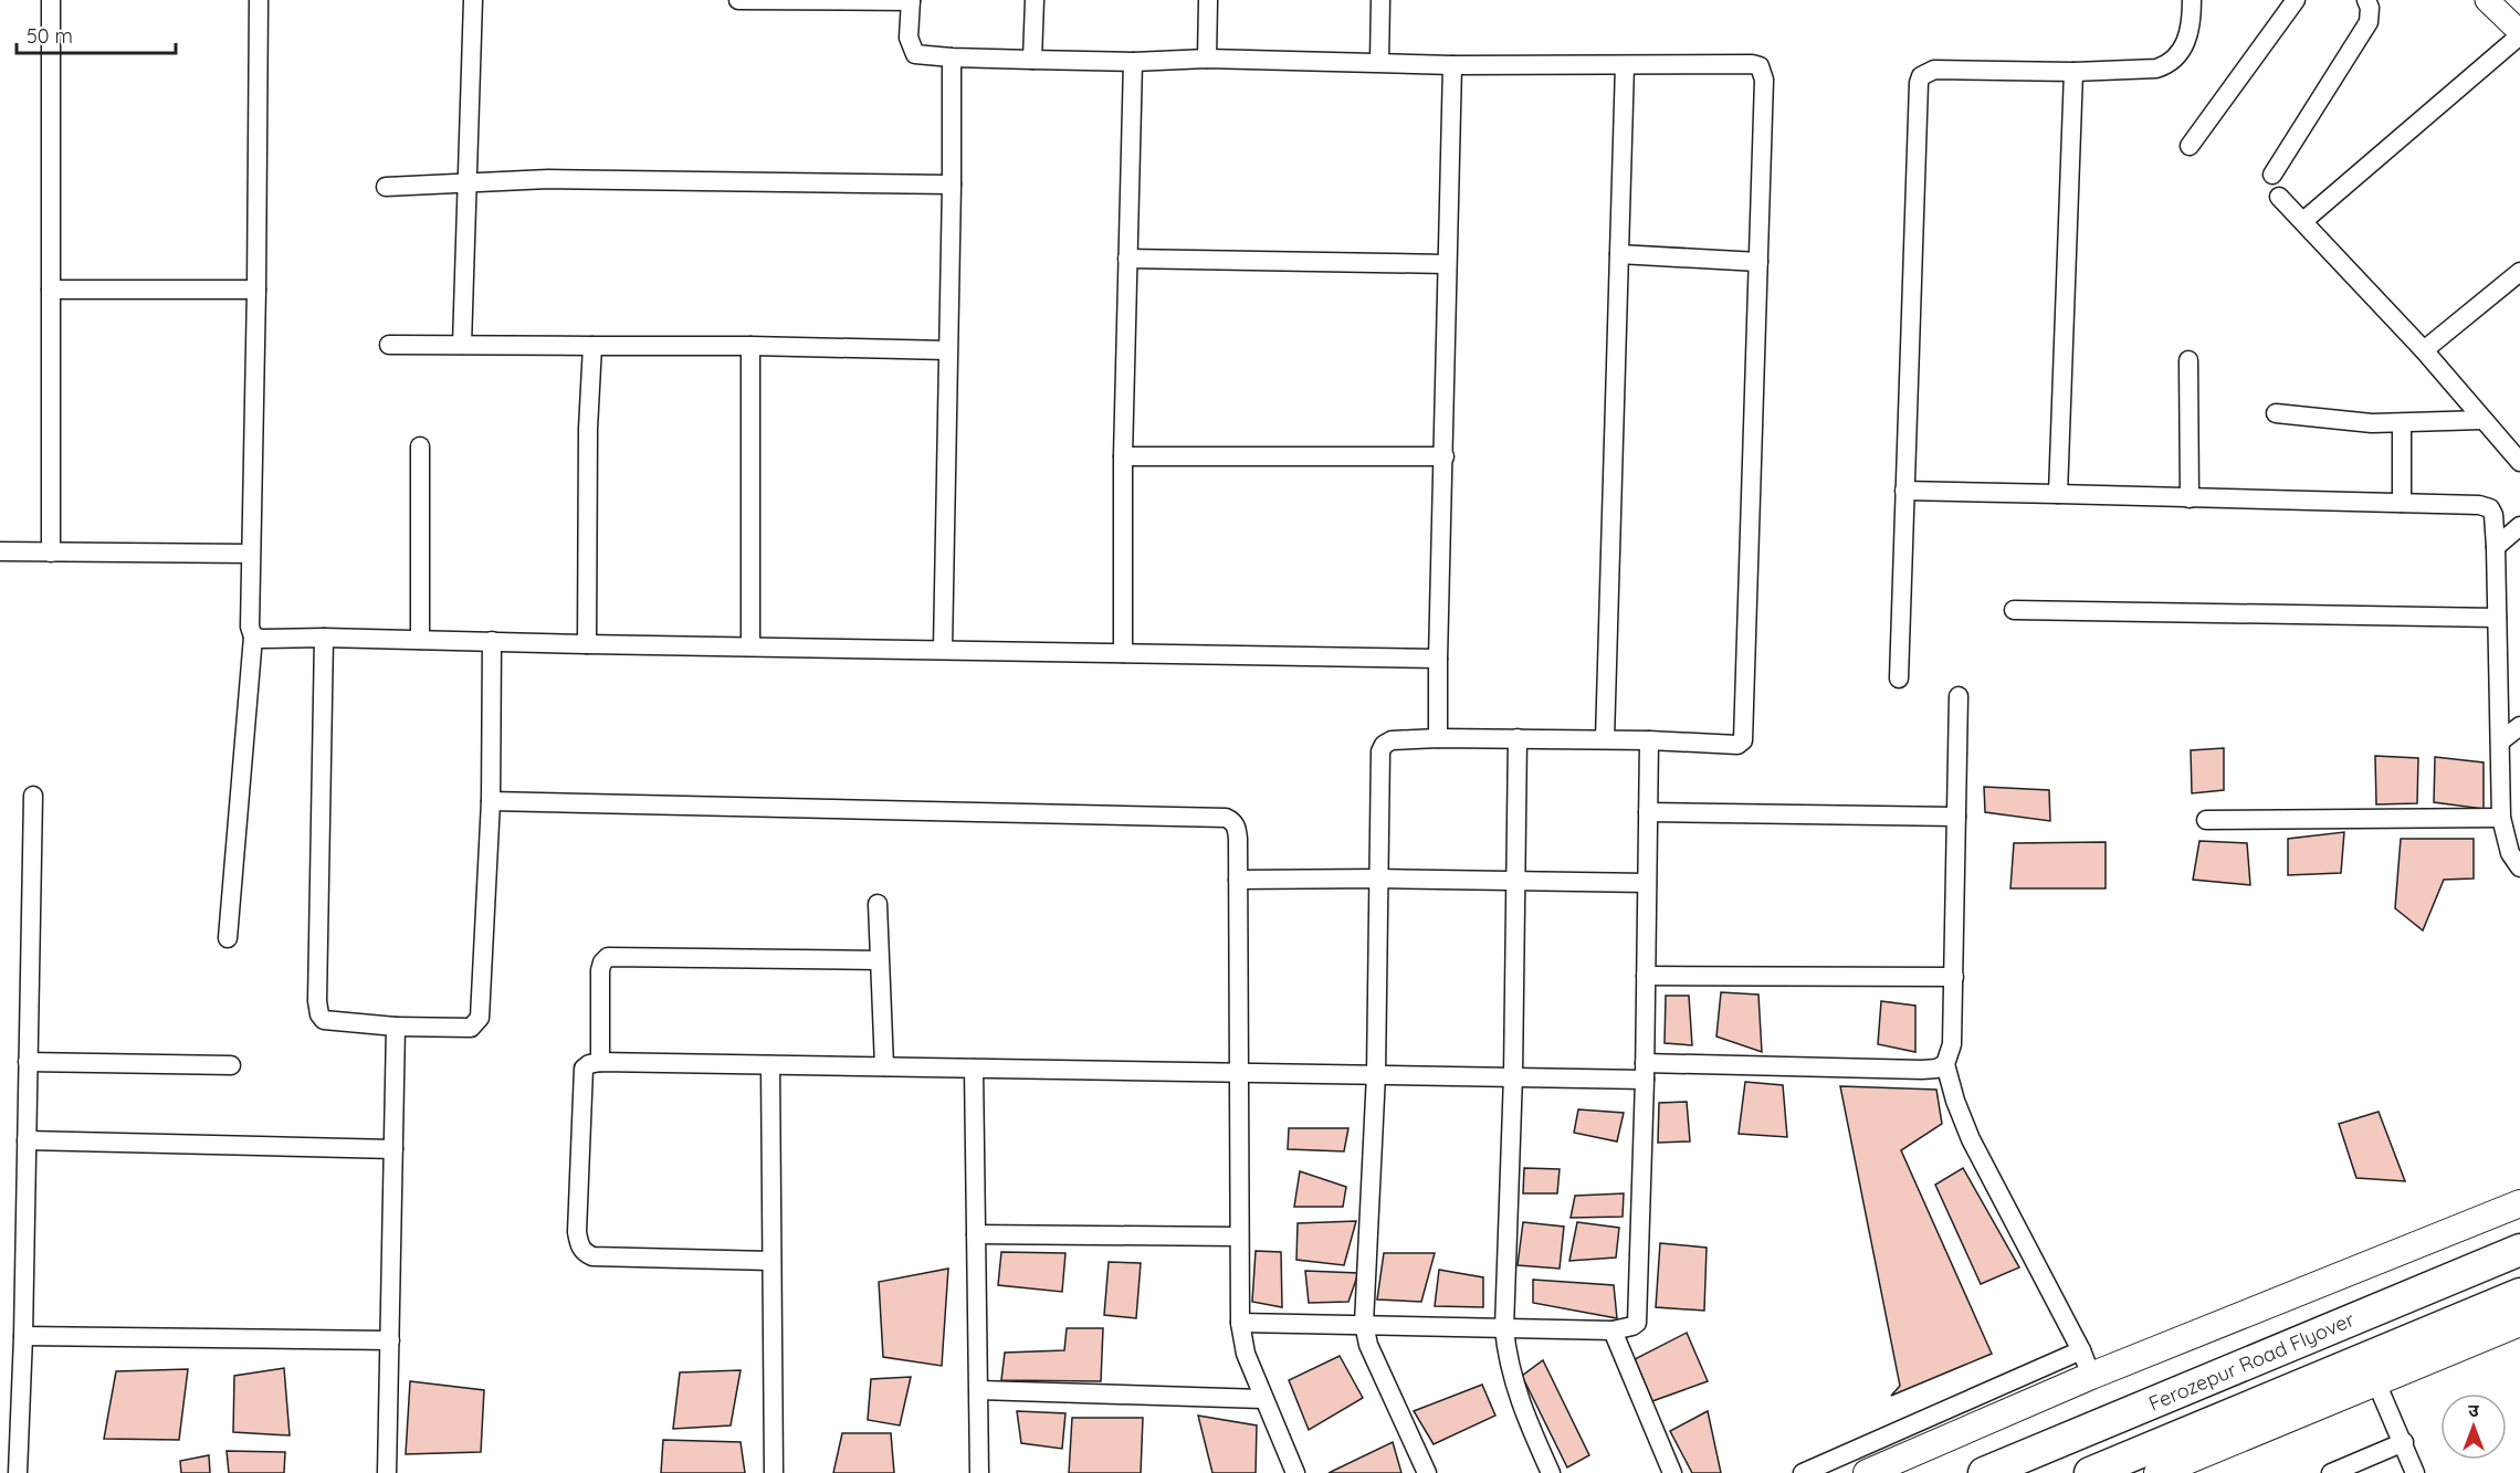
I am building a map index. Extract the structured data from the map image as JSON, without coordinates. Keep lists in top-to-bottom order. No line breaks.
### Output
{"streets":{"highway":["Ferozepur Road Flyover"]},"scale_bar":"50 m","north":"top"}
